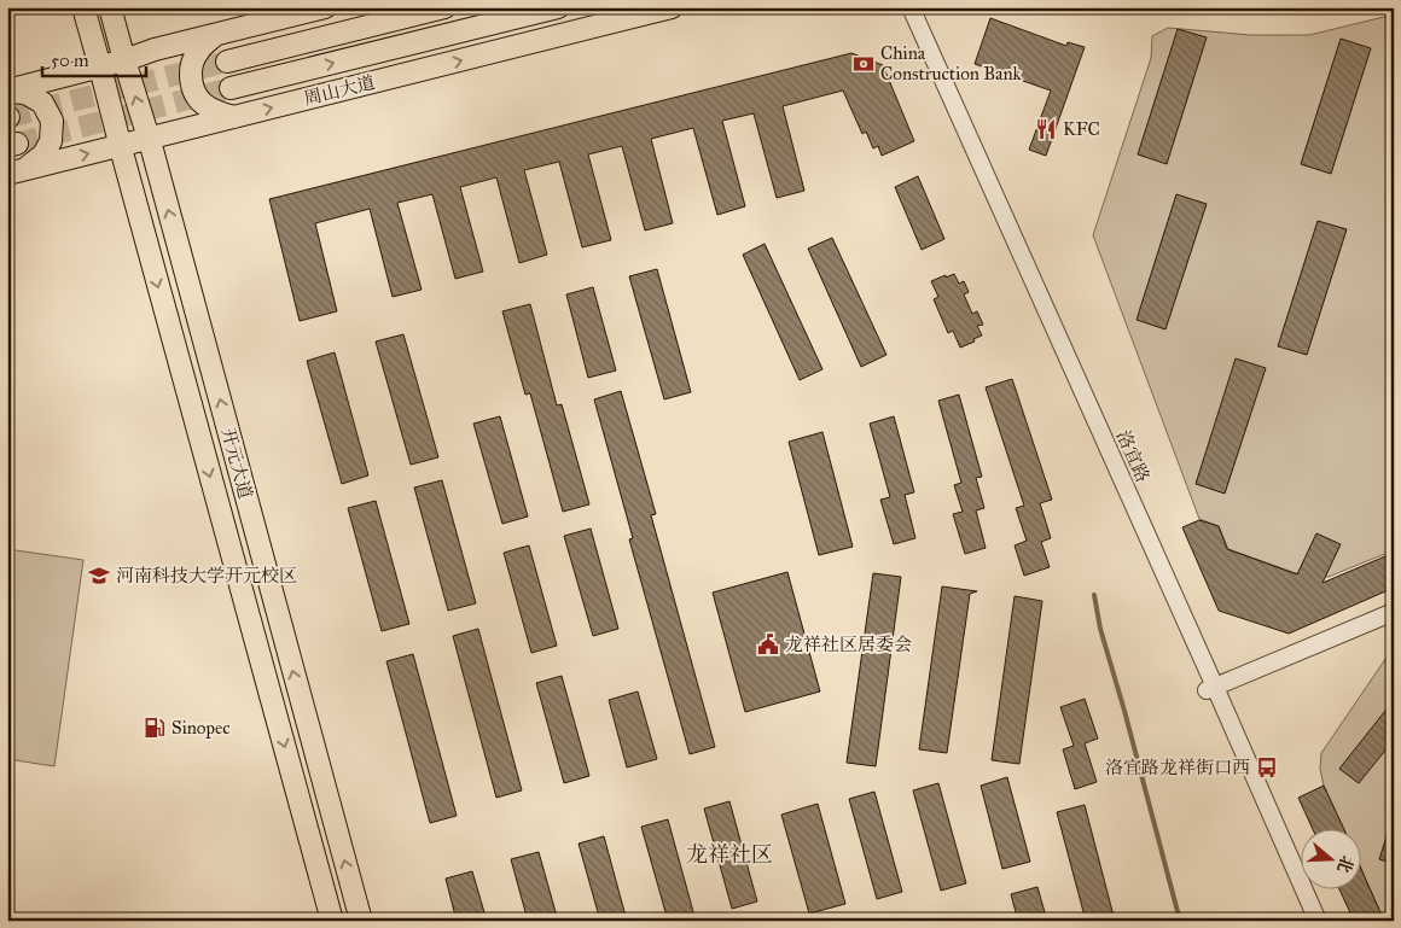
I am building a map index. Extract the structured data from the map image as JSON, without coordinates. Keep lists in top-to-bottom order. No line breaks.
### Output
{"streets":{"main road":["周山大道","开元大道"],"street":["洛宜路"]},"crossings":[["周山大道","开元大道"]],"districts":["龙祥社区"],"places":{"bank":["China Construction Bank"],"restaurant":["KFC"],"school or university":["河南科技大学开元校区"],"public building":["龙祥社区居委会"],"fuel station":["Sinopec"],"bus stop":["洛宜路龙祥街口西"]},"scale_bar":"50 m","north":"right"}
